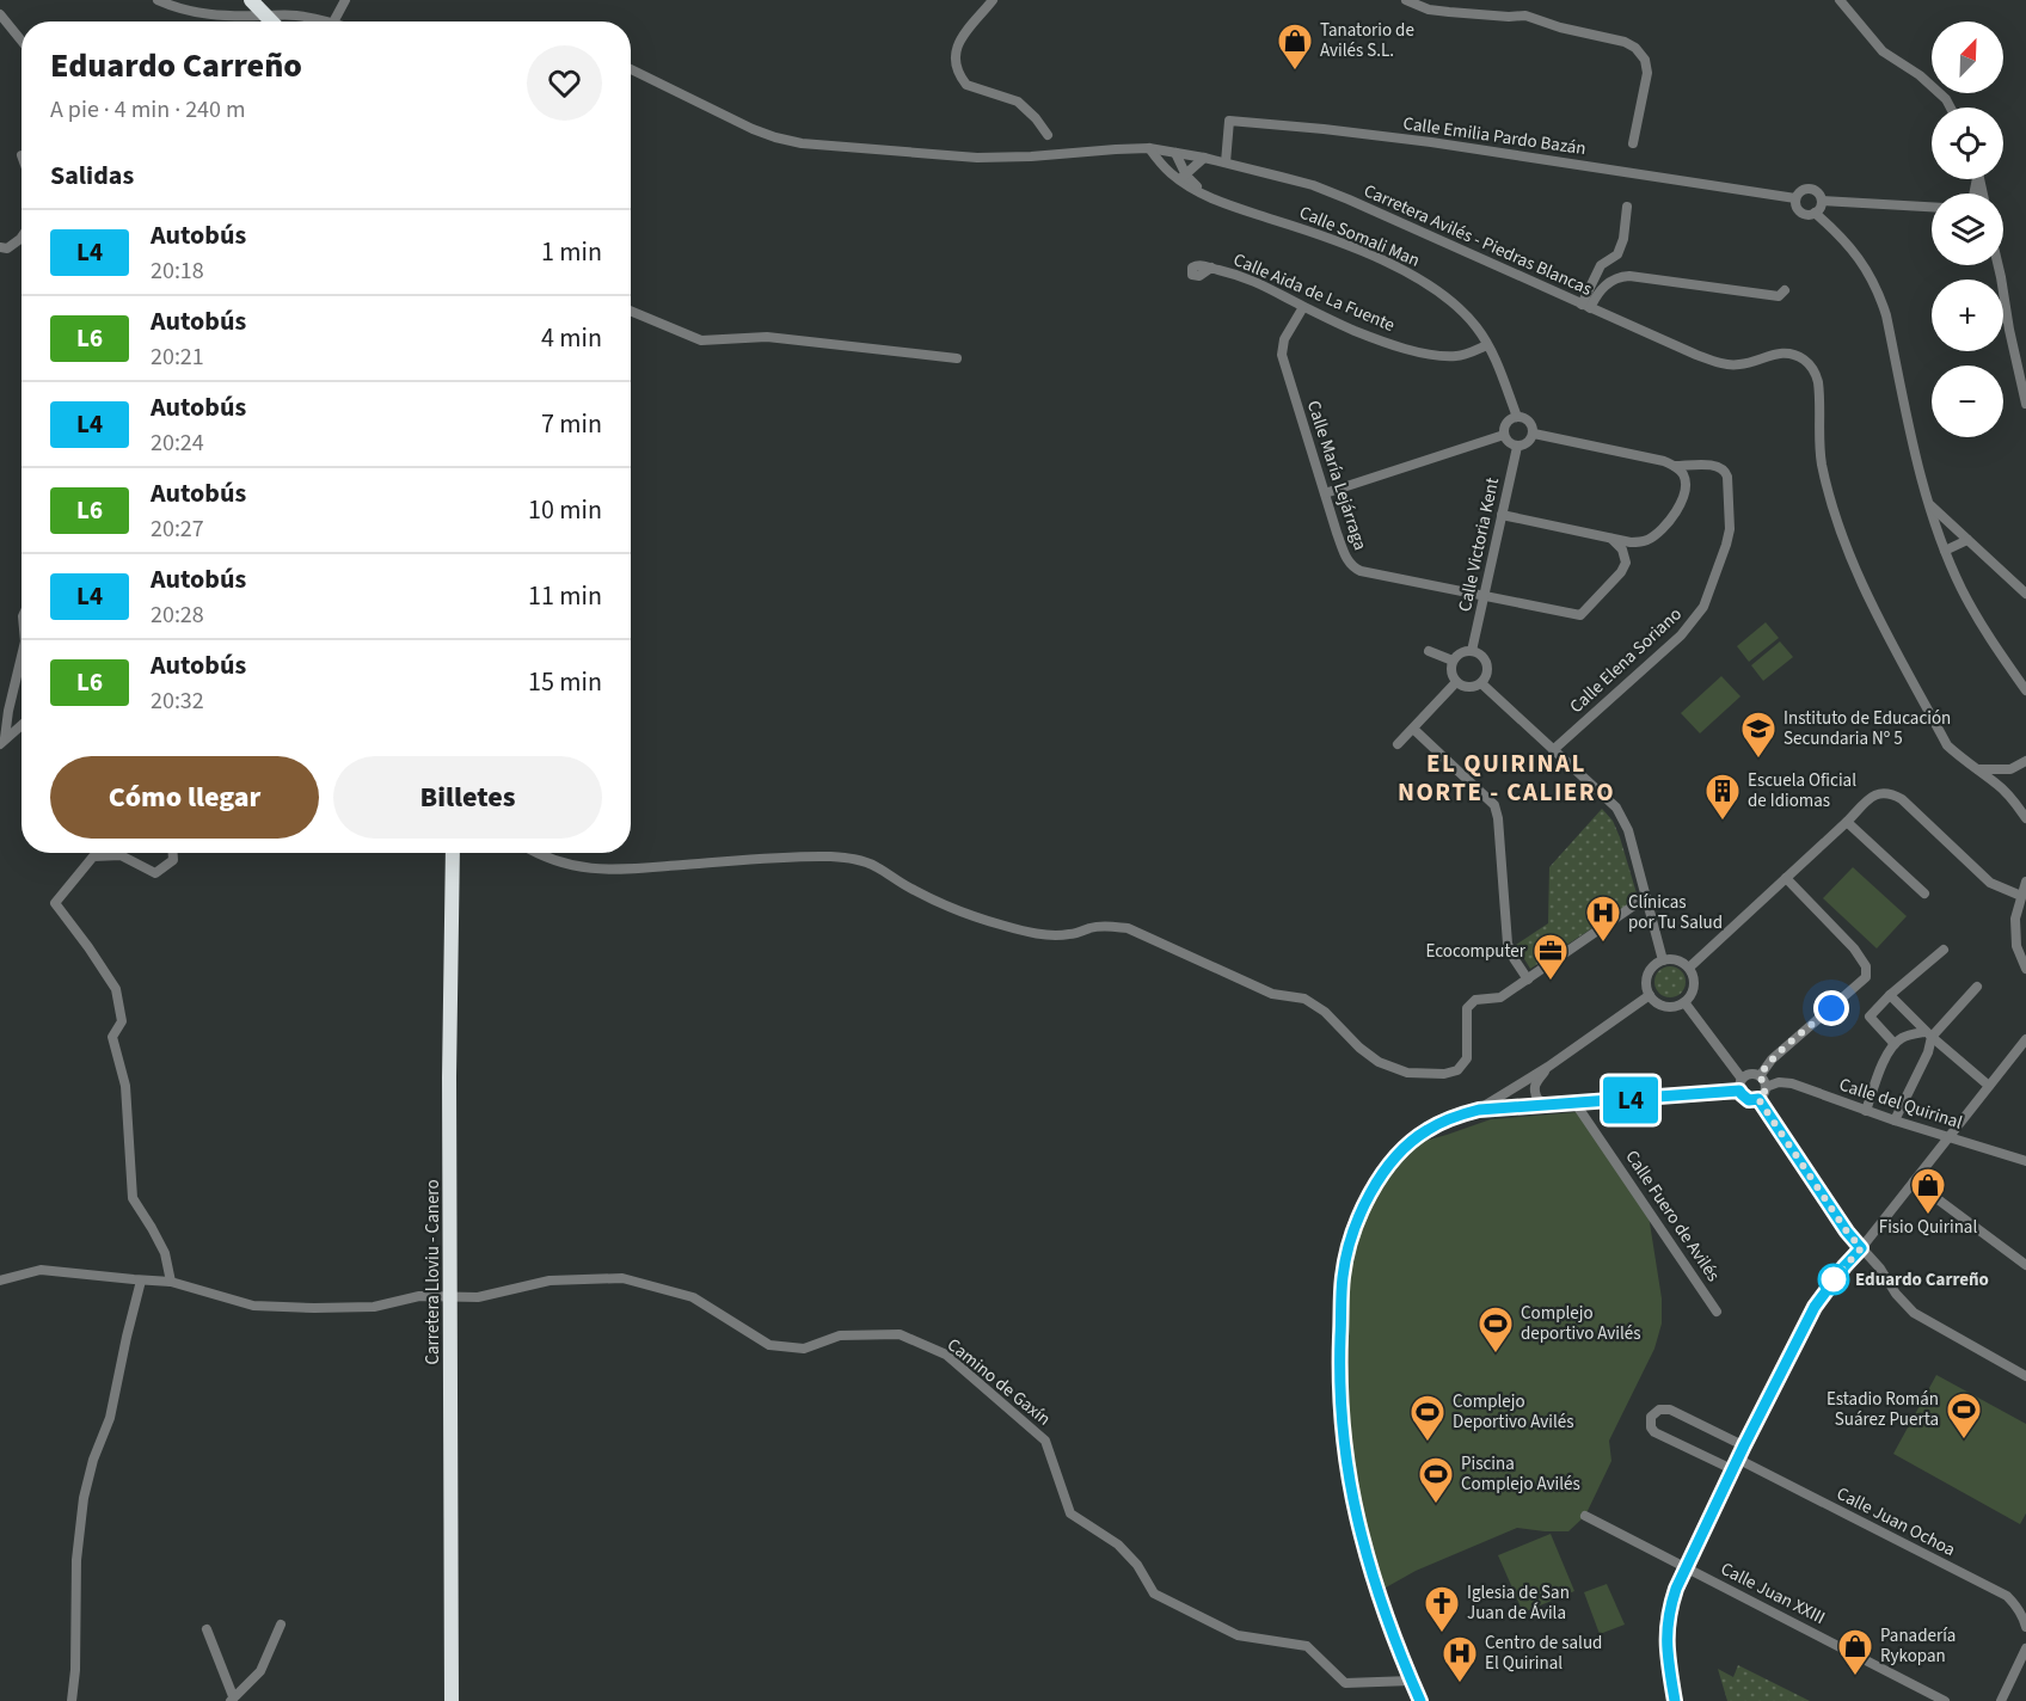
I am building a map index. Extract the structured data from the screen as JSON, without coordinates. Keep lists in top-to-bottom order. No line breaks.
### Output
{"streets":{"highway":["Carretera Lloviu - Canero"],"street":["Calle Emilia Pardo Bazán","Calle Somali Man","Carretera Avilés - Piedras Blancas","Calle Aida de La Fuente","Calle María Lejárraga","Calle Victoria Kent","Calle Elena Soriano","Calle del Quirinal","Calle Fuero de Avilés","Camino de Gaxín","Calle Juan Ochoa","Calle Juan XXIII"]},"crossings":[["Calle Emilia Pardo Bazán","Carretera Avilés - Piedras Blancas"],["Calle Somali Man","Carretera Avilés - Piedras Blancas"],["Calle Somali Man","Calle Aida de La Fuente"],["Calle Somali Man","Calle Victoria Kent"],["Calle Aida de La Fuente","Calle María Lejárraga"],["Calle María Lejárraga","Calle Victoria Kent"]],"districts":["EL QUIRINAL NORTE - CALIERO"],"places":{"shop":["Tanatorio de Avilés S.L.","Fisio Quirinal","Panadería Rykopan"],"school or university":["Instituto de Educación Secundaria Nº 5"],"building":["Escuela Oficial de Idiomas"],"hospital":["Clínicas por Tu Salud","Centro de salud El Quirinal"],"office":["Ecocomputer"],"other":["Eduardo Carreño"],"sports":["Complejo deportivo Avilés","Estadio Román Suárez Puerta","Complejo Deportivo Avilés","Piscina Complejo Avilés"],"church":["Iglesia de San Juan de Ávila"]},"lines":["bus line L4"],"north":"top right","page":{"on_map":"L4","map_buttons":["+","−"],"heading":[["Eduardo Carreño","A pie · 4 min · 240 m"],"Salidas"],"list":[{"mark":"L4","name":"Autobús","note":"20:18","value":"1 min"},{"mark":"L6","name":"Autobús","note":"20:21","value":"4 min"},{"mark":"L4","name":"Autobús","note":"20:24","value":"7 min"},{"mark":"L6","name":"Autobús","note":"20:27","value":"10 min"},{"mark":"L4","name":"Autobús","note":"20:28","value":"11 min"},{"mark":"L6","name":"Autobús","note":"20:32","value":"15 min"}],"buttons":["Cómo llegar","Billetes"]}}
